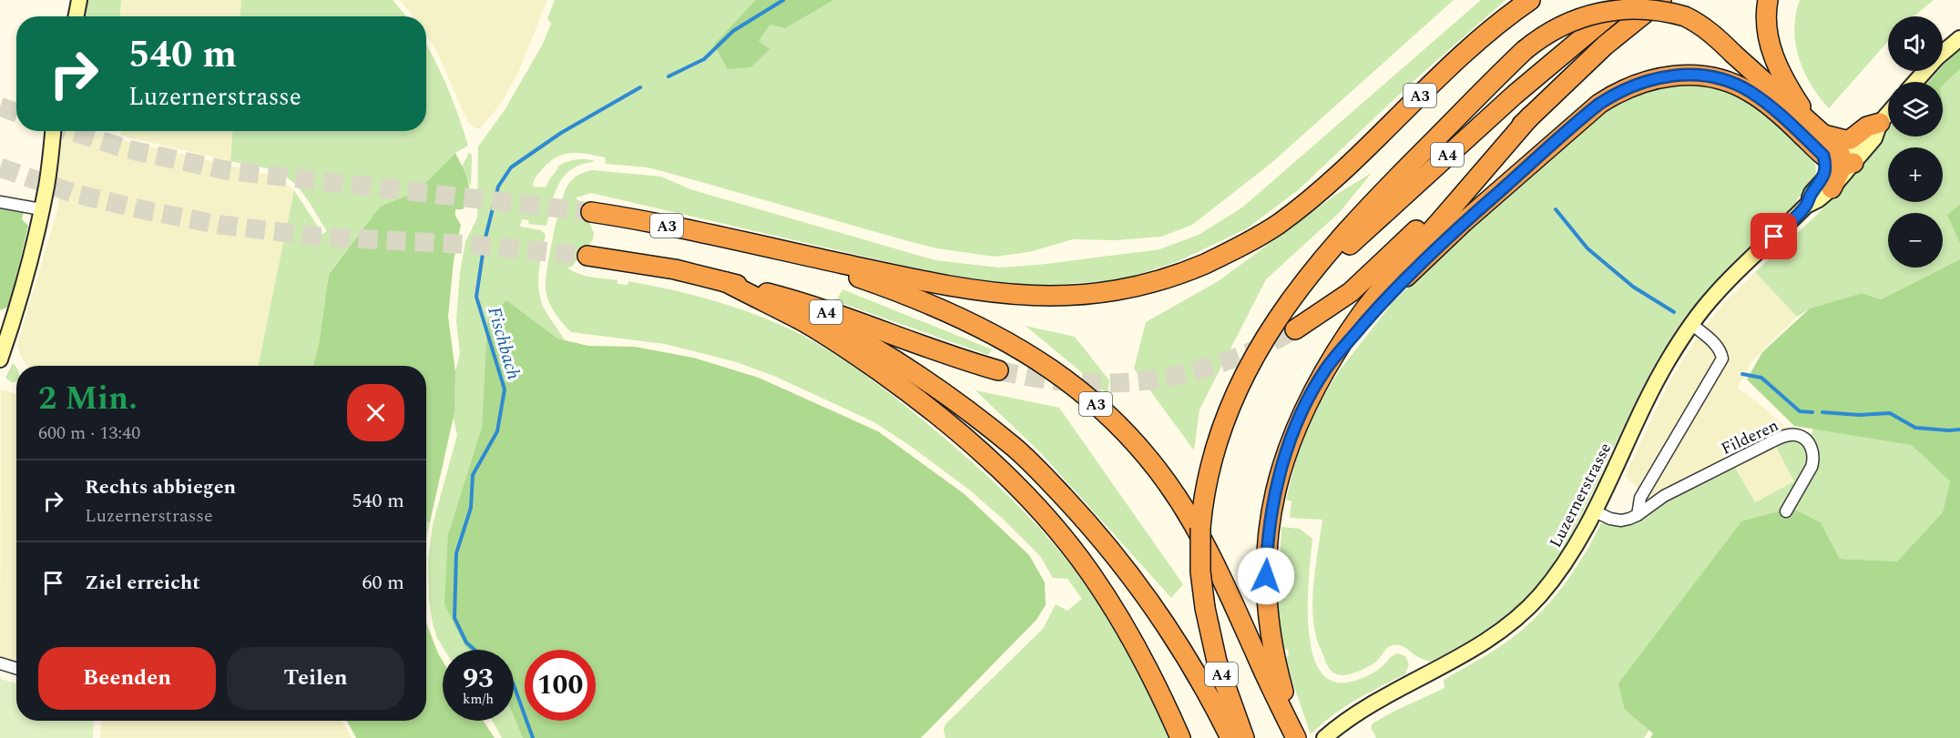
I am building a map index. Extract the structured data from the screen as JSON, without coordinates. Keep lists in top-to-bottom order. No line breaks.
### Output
{"streets":{"highway":["A3","A4"],"main road":["Luzernerstrasse"],"street":["Filderen"]},"crossings":[["A3","A4"],["Filderen","Luzernerstrasse"]],"water":["Fischbach"],"page":{"map_buttons":["+","−"],"turn":["540 m","Luzernerstrasse"],"heading":["2 Min.","600 m · 13:40"],"list":[{"name":"Rechts abbiegen","note":"Luzernerstrasse","value":"540 m"},{"name":"Ziel erreicht","value":"60 m"}],"buttons":["Beenden","Teilen"],"speed":"93 km/h","limit":"100"}}
